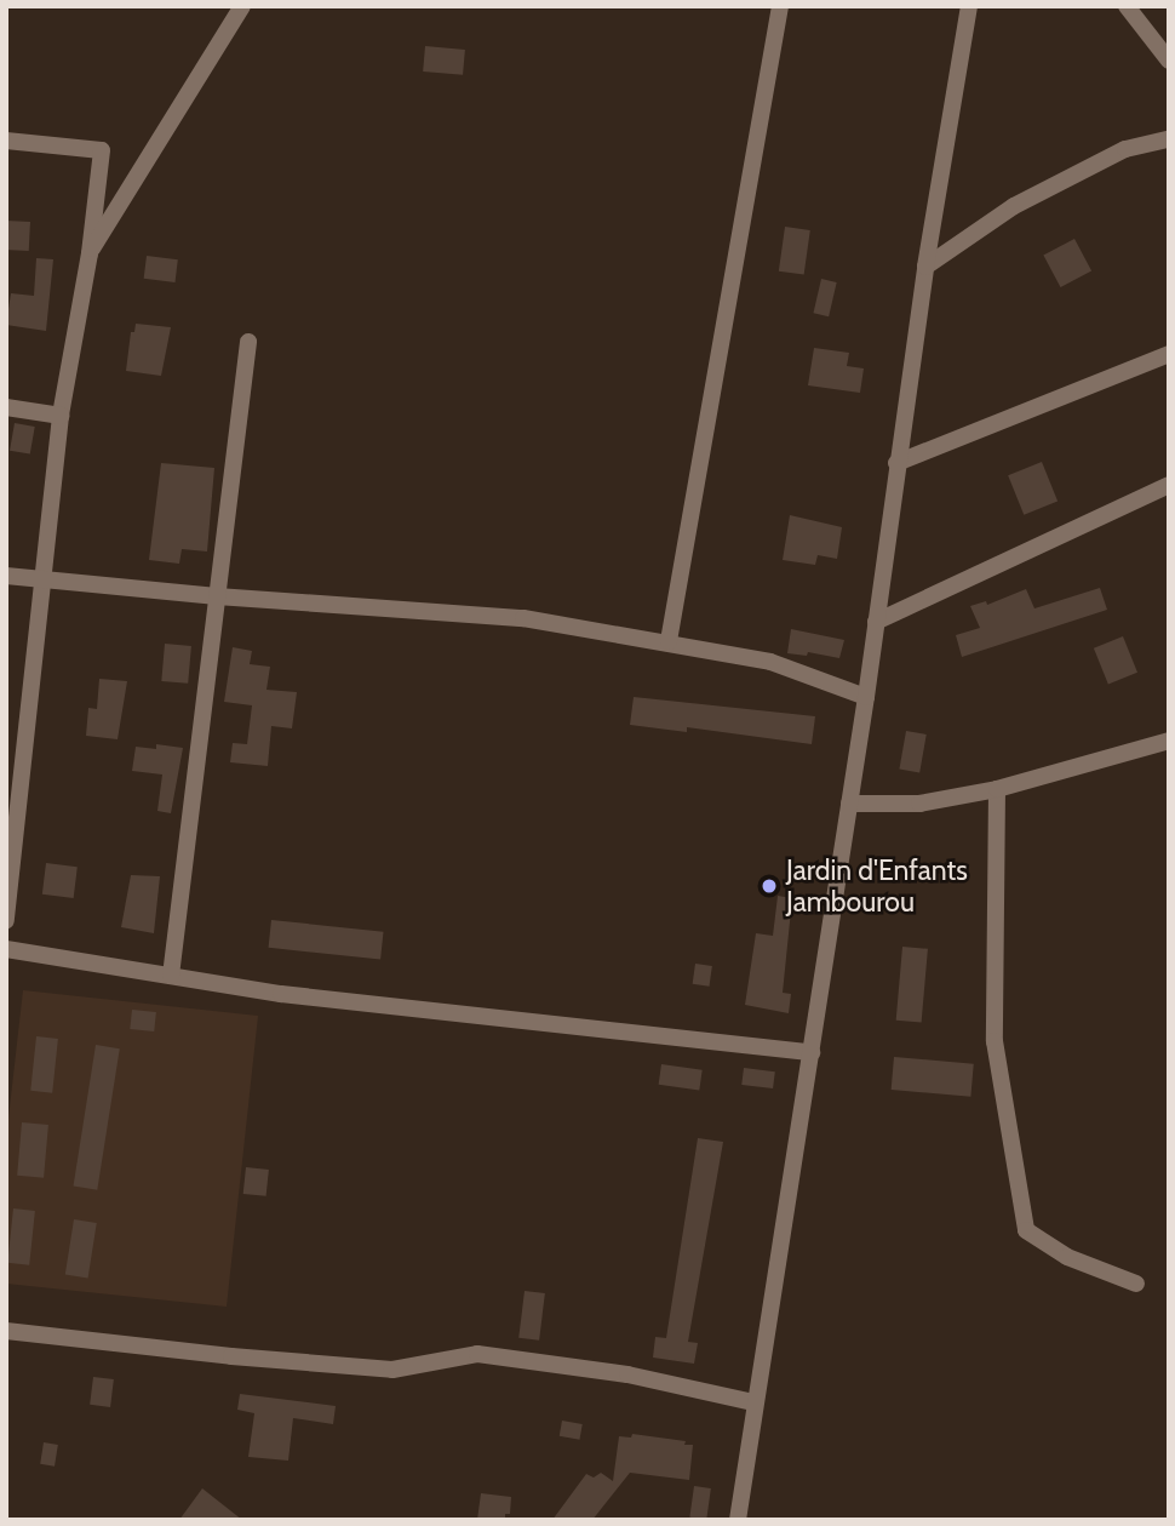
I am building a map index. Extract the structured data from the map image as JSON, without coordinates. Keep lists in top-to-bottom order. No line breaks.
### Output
{"places":["Jardin d'Enfants Jambourou"]}
